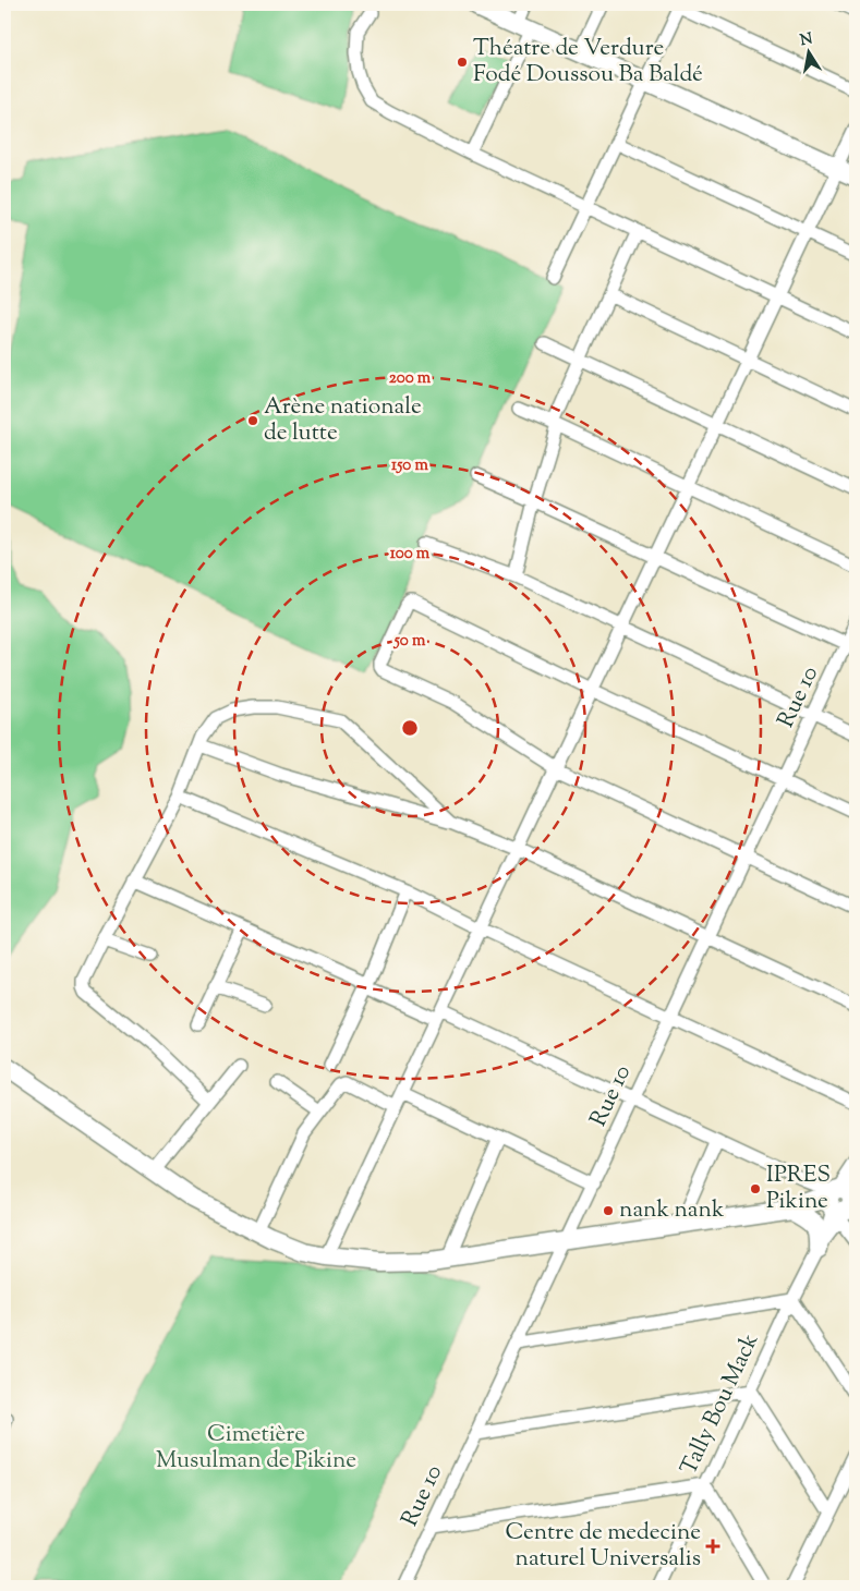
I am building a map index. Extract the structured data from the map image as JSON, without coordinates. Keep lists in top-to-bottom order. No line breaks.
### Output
{"streets":{"street":["Rue 10","Tally Bou Mack"]},"parks":["Cimetière Musulman de Pikine"],"places":{"other":["Théatre de Verdure Fodé Doussou Ba Baldé","Arène nationale de lutte","IPRES Pikine","nank nank"],"health":["Centre de medecine naturel Universalis"]},"north":"top","rings":["200 m","150 m","100 m","50 m"]}
